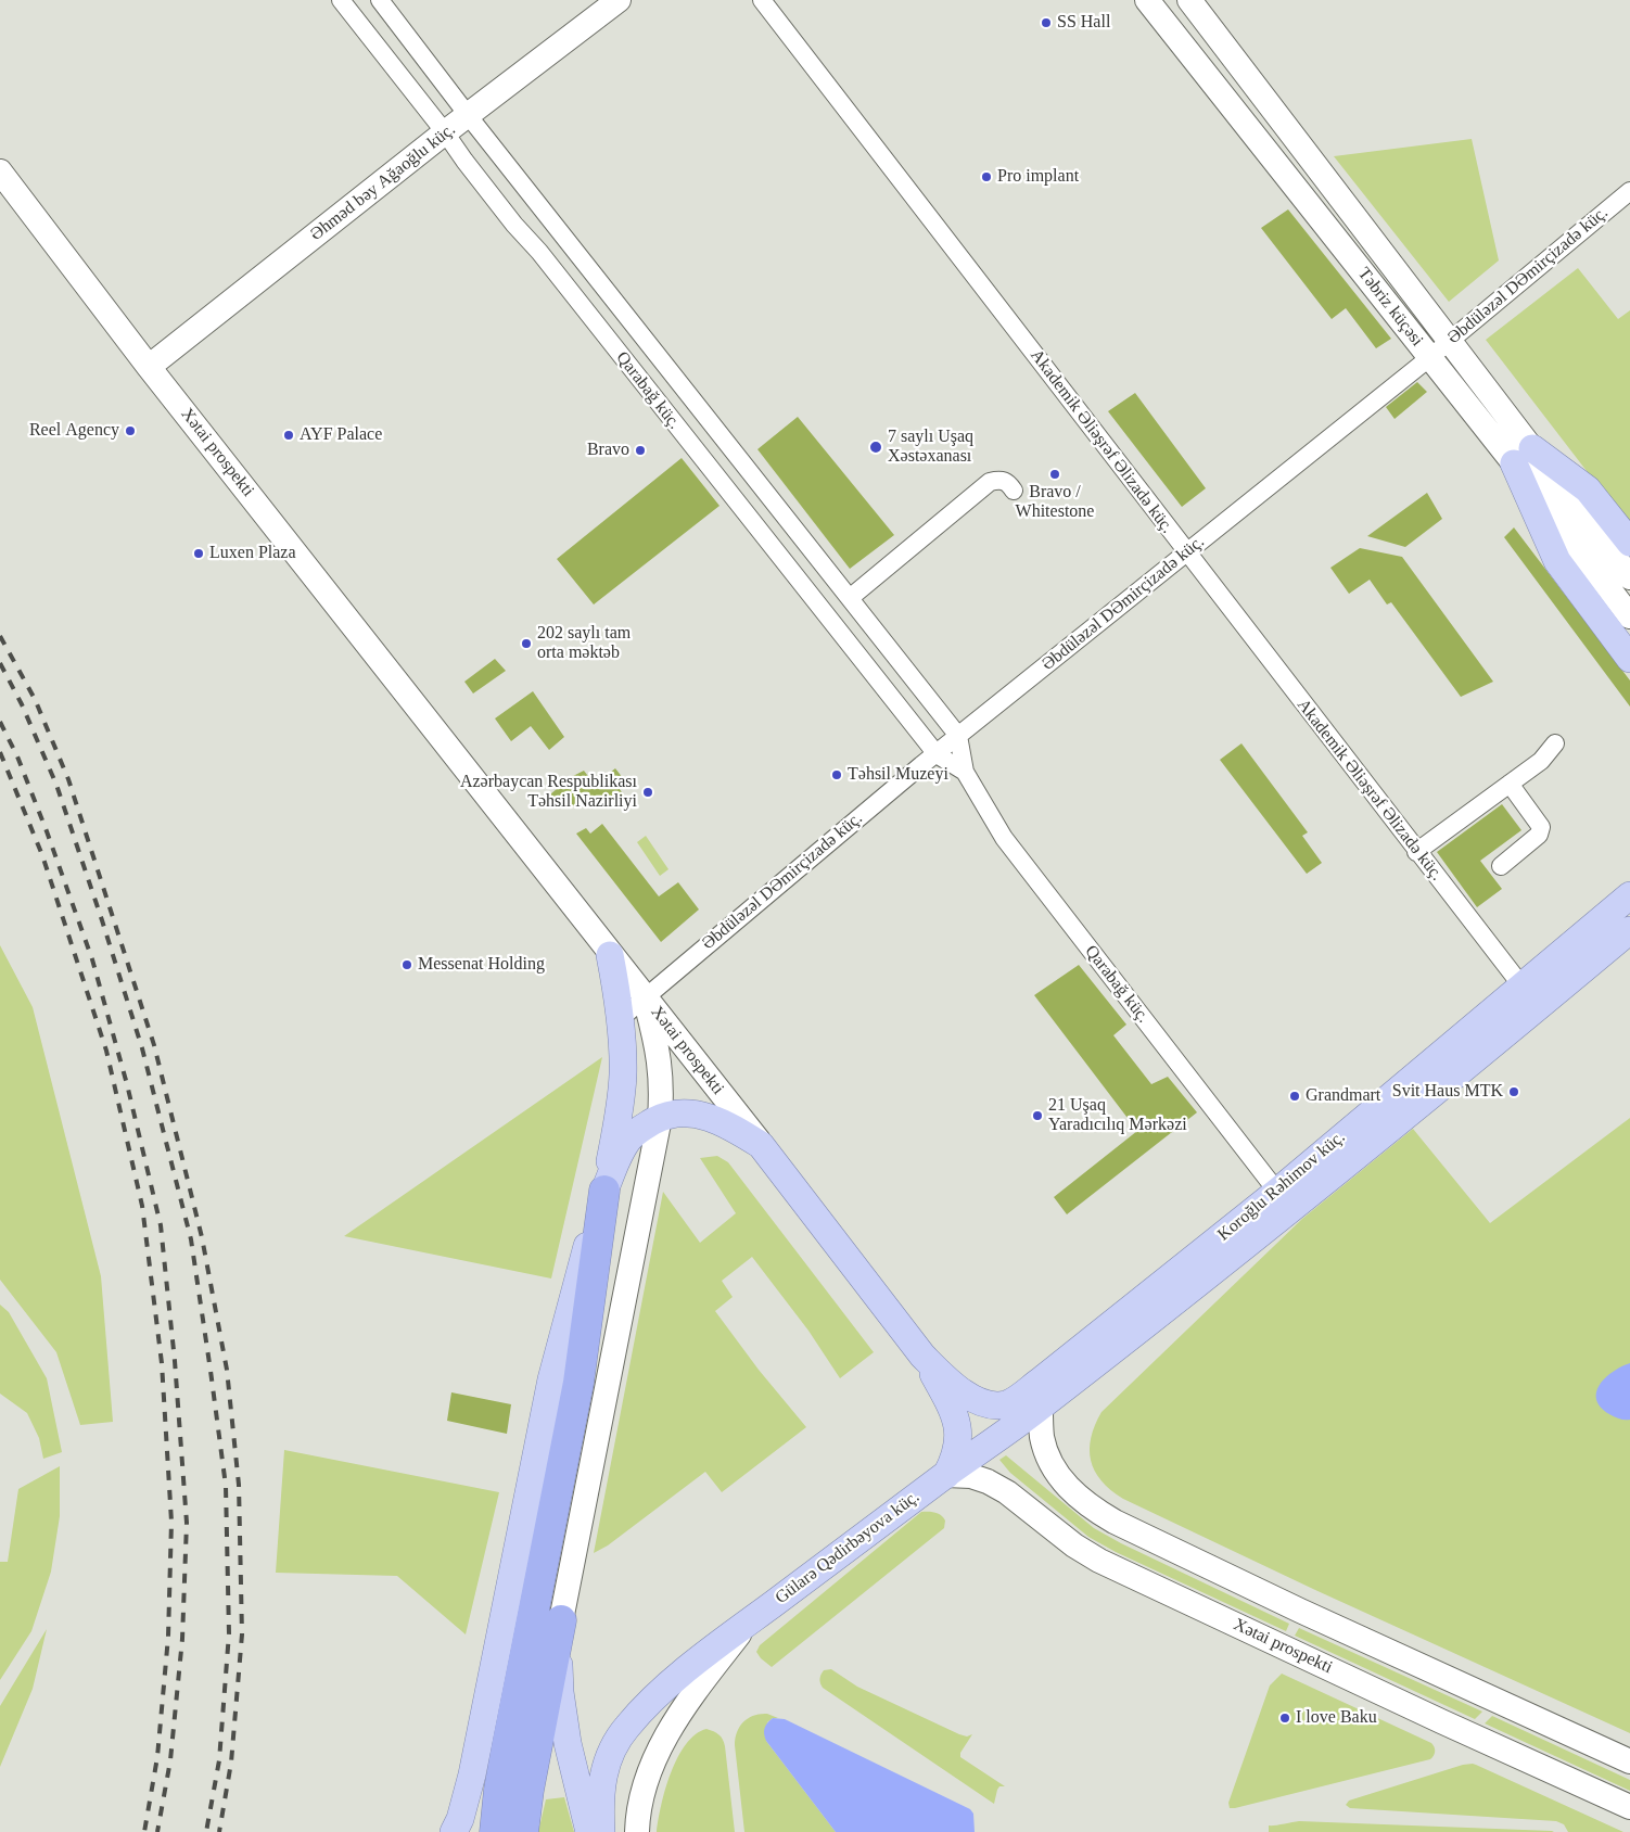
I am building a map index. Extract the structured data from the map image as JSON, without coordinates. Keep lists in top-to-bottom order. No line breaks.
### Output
{"streets":{"main road":["Əhməd bəy Ağaoğlu küç.","Təbriz küçəsi","Xətai prospekti","Koroğlu Rəhimov küç.","Gülarə Qədirbəyova küç."],"street":["Əbdüləzəl DƏmirçizadə küç.","Qarabağ küç.","Akademik Əliəşrəf Əlizadə küç."]},"crossings":[["Əhməd bəy Ağaoğlu küç.","Qarabağ küç."],["Əhməd bəy Ağaoğlu küç.","Xətai prospekti"],["Əbdüləzəl DƏmirçizadə küç.","Təbriz küçəsi"],["Əbdüləzəl DƏmirçizadə küç.","Qarabağ küç."],["Əbdüləzəl DƏmirçizadə küç.","Akademik Əliəşrəf Əlizadə küç."],["Əbdüləzəl DƏmirçizadə küç.","Xətai prospekti"],["Qarabağ küç.","Koroğlu Rəhimov küç."],["Akademik Əliəşrəf Əlizadə küç.","Koroğlu Rəhimov küç."],["Xətai prospekti","Koroğlu Rəhimov küç."],["Xətai prospekti","Gülarə Qədirbəyova küç."],["Koroğlu Rəhimov küç.","Gülarə Qədirbəyova küç."]],"places":["SS Hall","Pro implant","Reel Agency","AYF Palace","7 saylı Uşaq Xəstəxanası","Bravo","Bravo / Whitestone","Luxen Plaza","202 saylı tam orta məktəb","Təhsil Muzeyi","Azərbaycan Respublikası Təhsil Nazirliyi","Messenat Holding","Svit Haus MTK","Grandmart","21 Uşaq Yaradıcılıq Mərkəzi","I love Baku"]}
